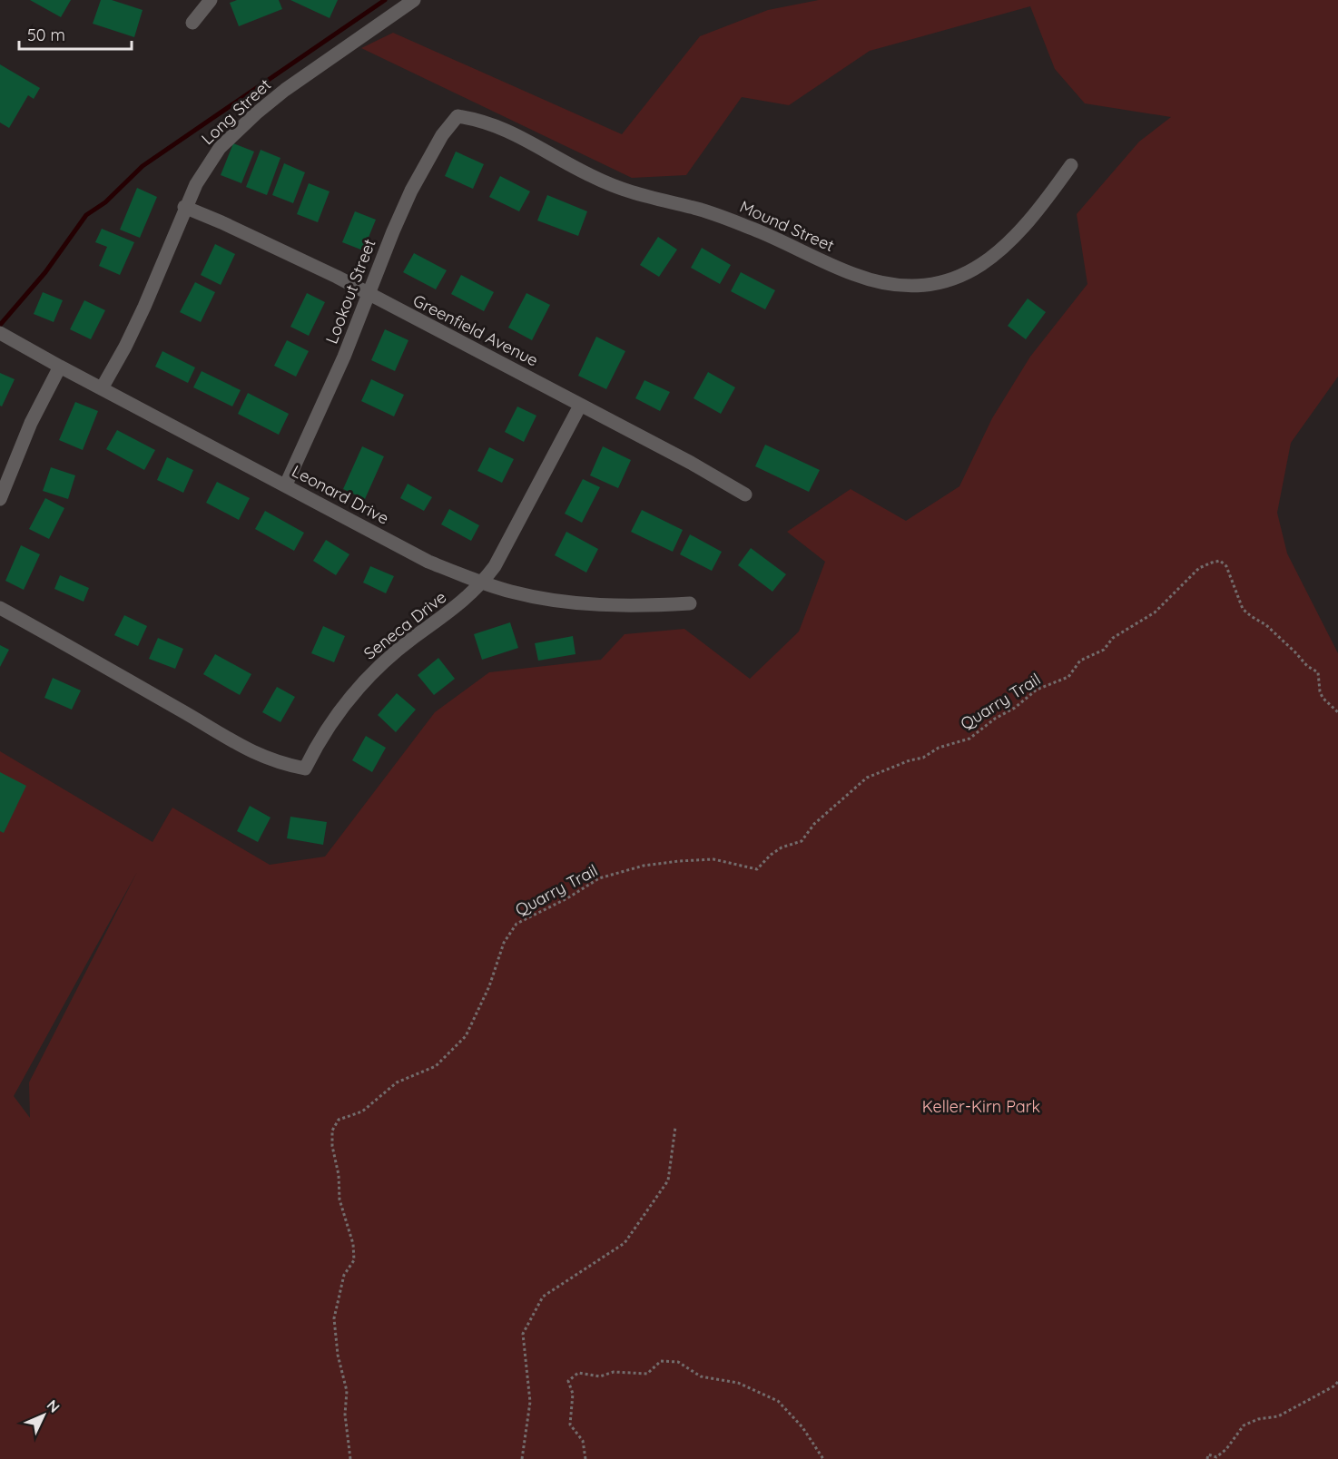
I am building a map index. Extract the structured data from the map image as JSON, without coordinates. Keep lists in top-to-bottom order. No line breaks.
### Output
{"streets":{"street":["Long Street","Mound Street","Lookout Street","Greenfield Avenue","Leonard Drive","Seneca Drive"],"path":["Quarry Trail"]},"crossings":[["Long Street","Greenfield Avenue"],["Long Street","Leonard Drive"],["Mound Street","Lookout Street"],["Lookout Street","Greenfield Avenue"],["Lookout Street","Leonard Drive"],["Greenfield Avenue","Seneca Drive"],["Leonard Drive","Seneca Drive"]],"parks":["Keller-Kirn Park"],"scale_bar":"50 m","north":"top right"}
